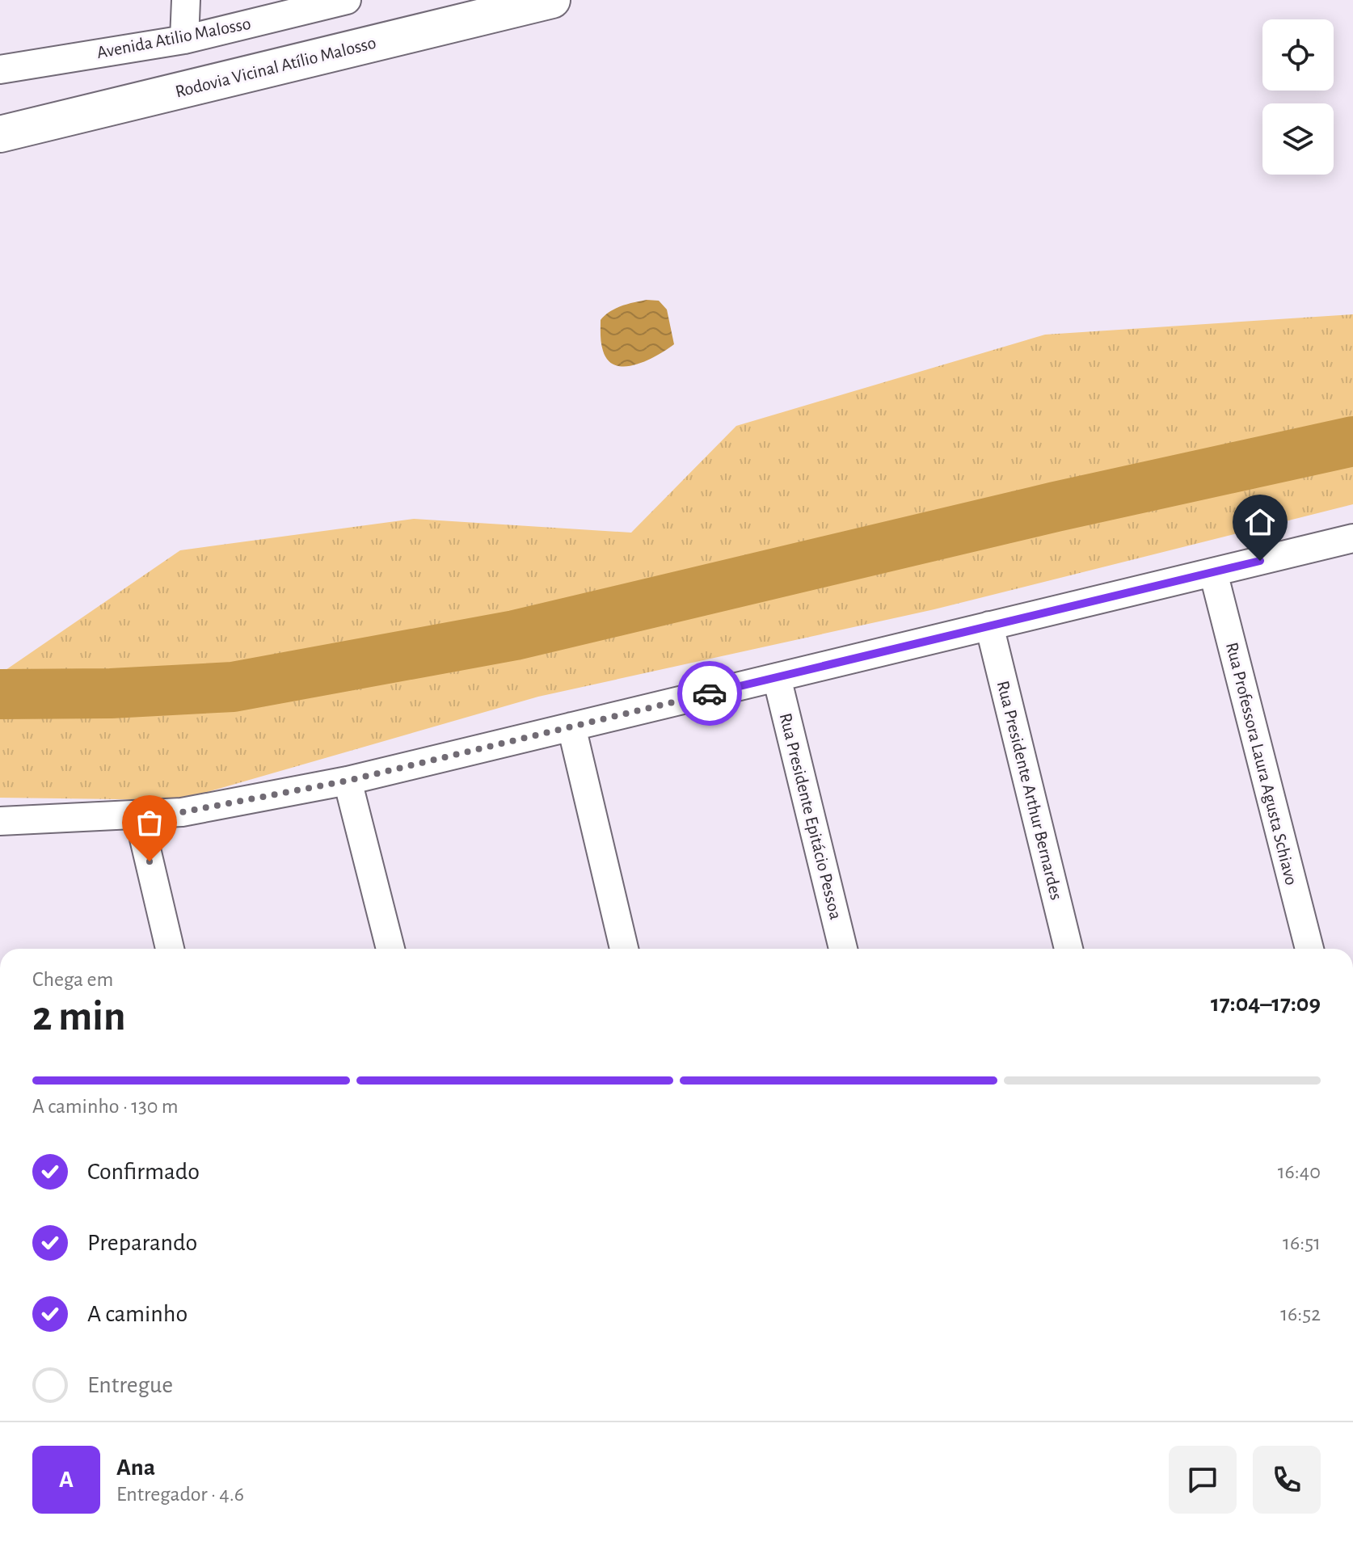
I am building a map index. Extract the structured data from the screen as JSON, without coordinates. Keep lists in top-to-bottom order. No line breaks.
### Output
{"streets":{"street":["Avenida Atilio Malosso","Rodovia Vicinal Atílio Malosso","Rua Professora Laura Agusta Schiavo","Rua Presidente Arthur Bernardes","Rua Presidente Epitácio Pessoa"]},"page":{"heading":["2 min","Chega em","17:04–17:09"],"panel":["Ana","Entregador · 4.6"],"bar":"A caminho · 130 m","list":[["Confirmado","16:40"],["Preparando","16:51"],["A caminho","16:52"],"Entregue"],"round":"A"}}
